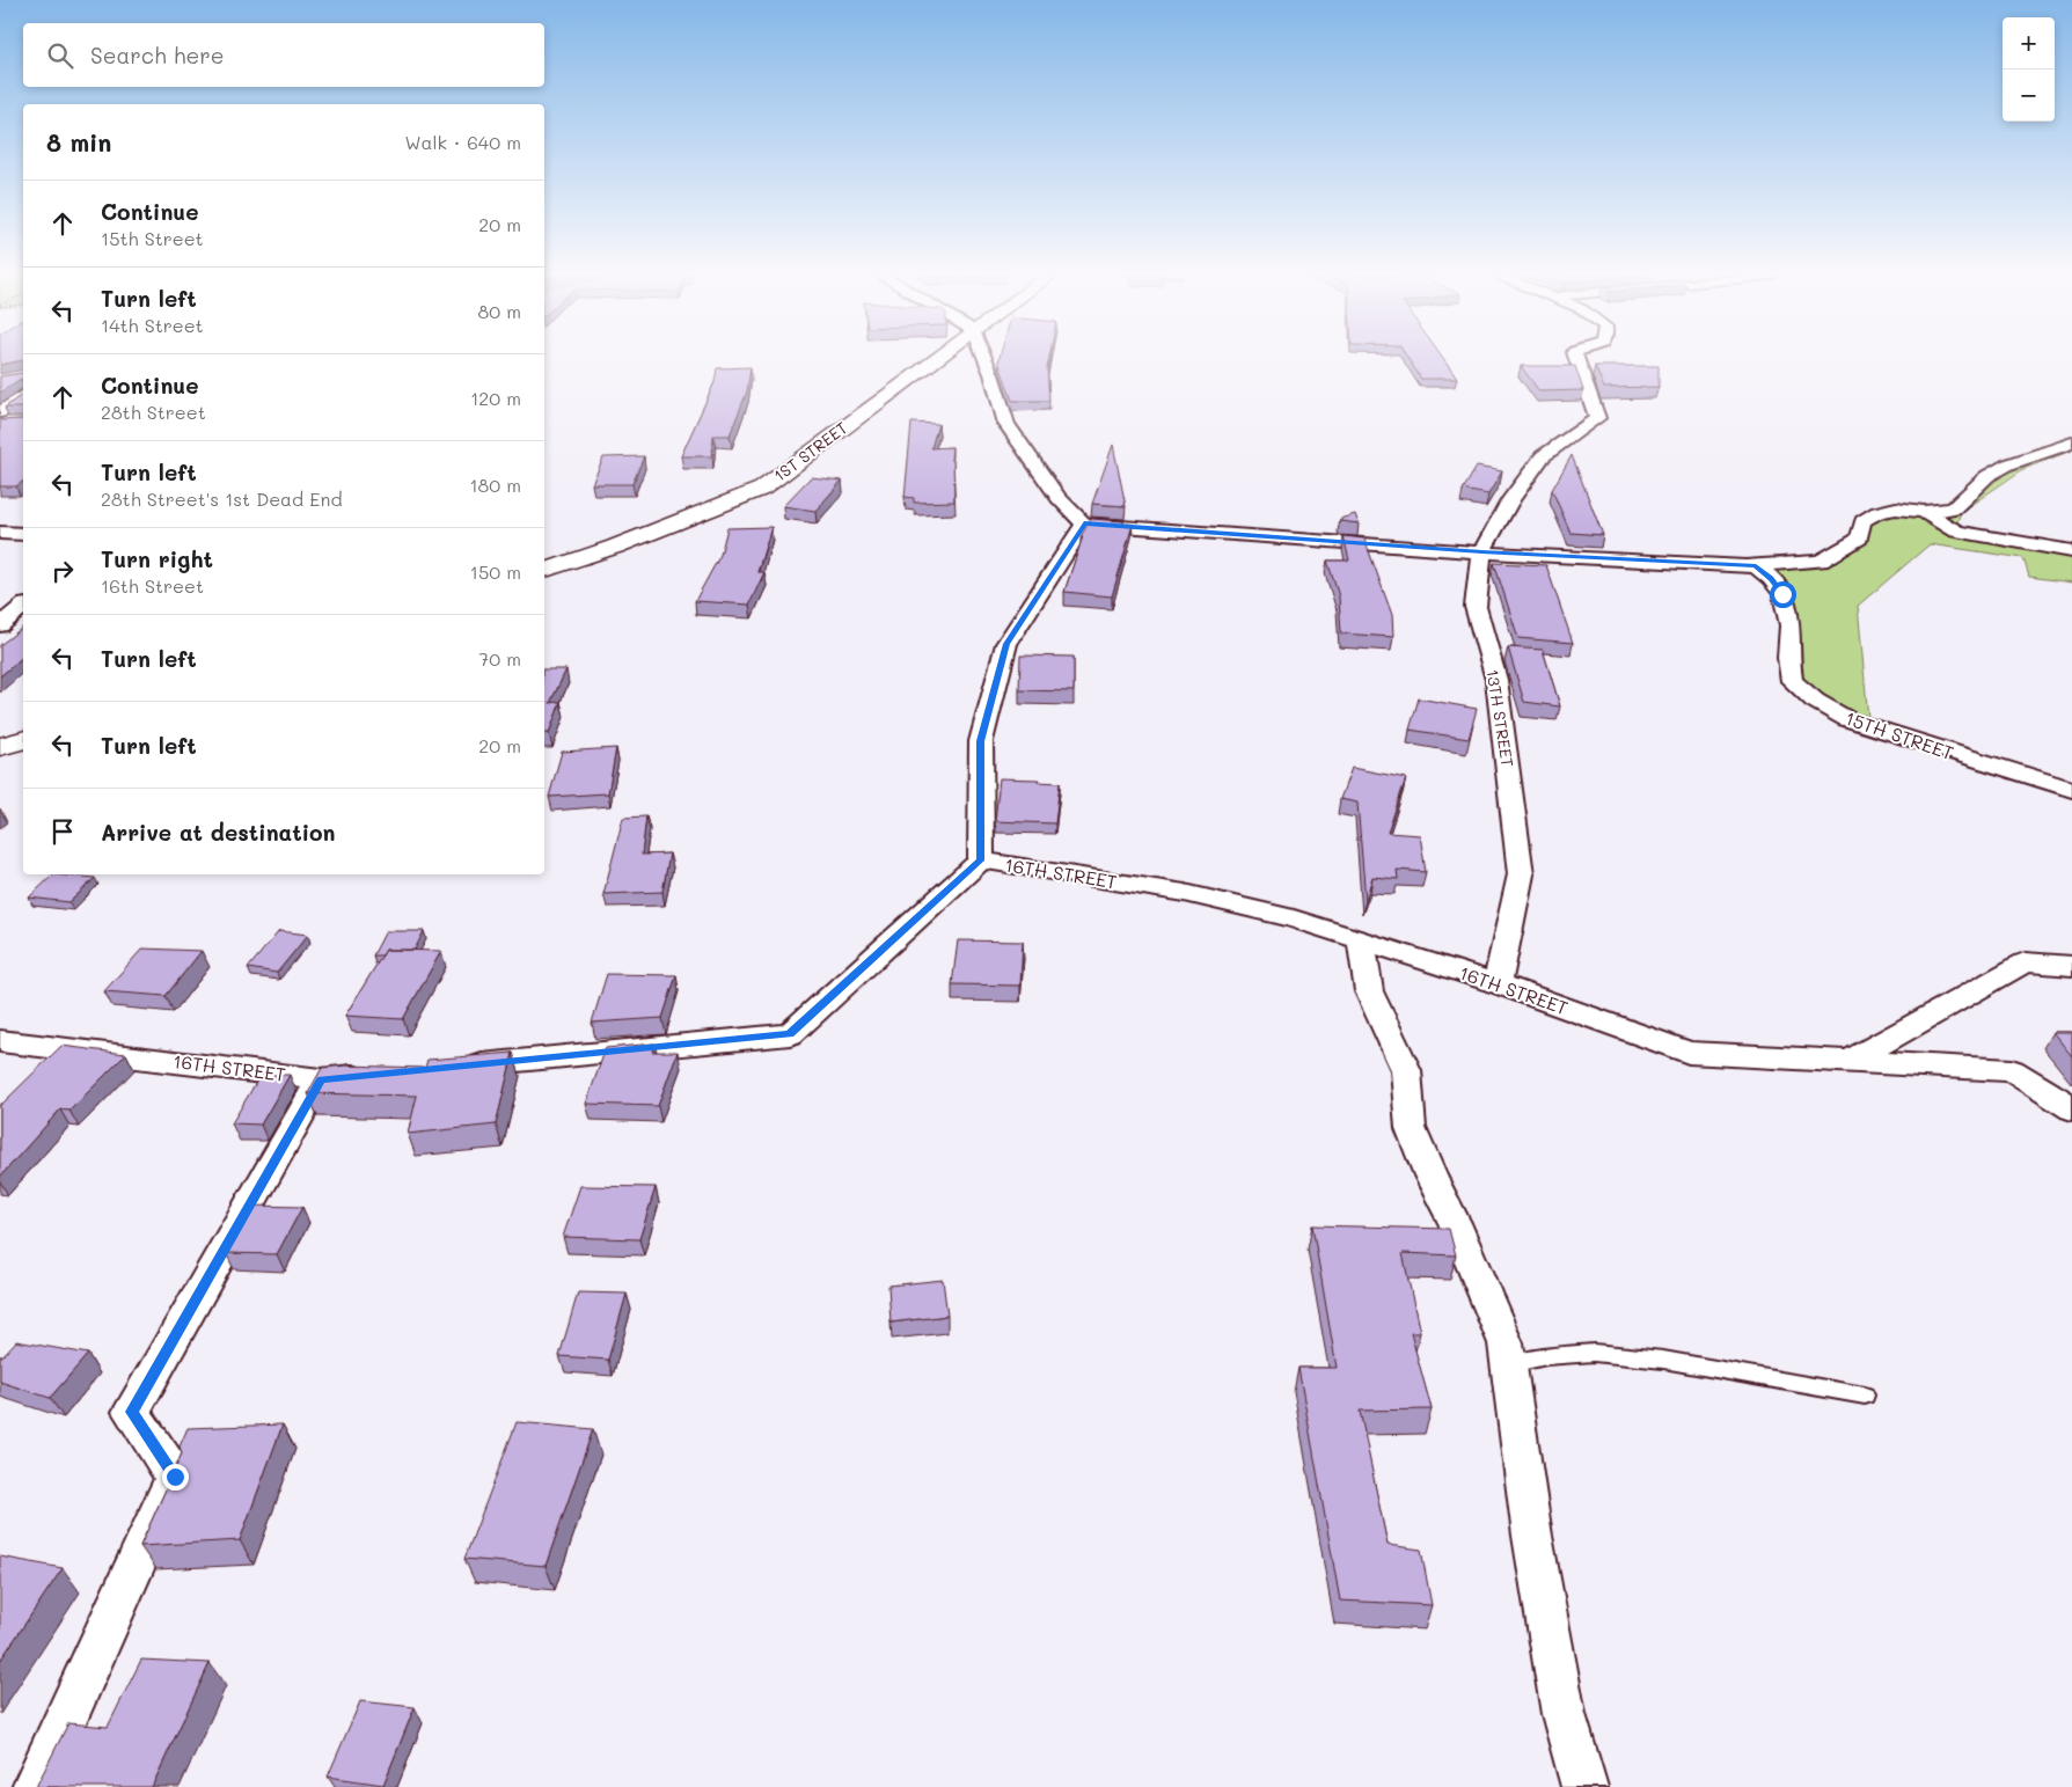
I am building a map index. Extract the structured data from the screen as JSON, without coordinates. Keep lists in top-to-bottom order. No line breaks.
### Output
{"streets":{"main road":["1ST STREET"],"street":["13TH STREET","15TH STREET","16TH STREET"]},"crossings":[["13TH STREET","16TH STREET"]],"page":{"map_buttons":["+","−"],"search":"Search here","heading":["8 min","Walk · 640 m"],"list":[["Continue","15th Street","20 m"],["Turn left","14th Street","80 m"],["Continue","28th Street","120 m"],["Turn left","28th Street's 1st Dead End","180 m"],["Turn right","16th Street","150 m"],["Turn left","70 m"],["Turn left","20 m"],"Arrive at destination"]}}
